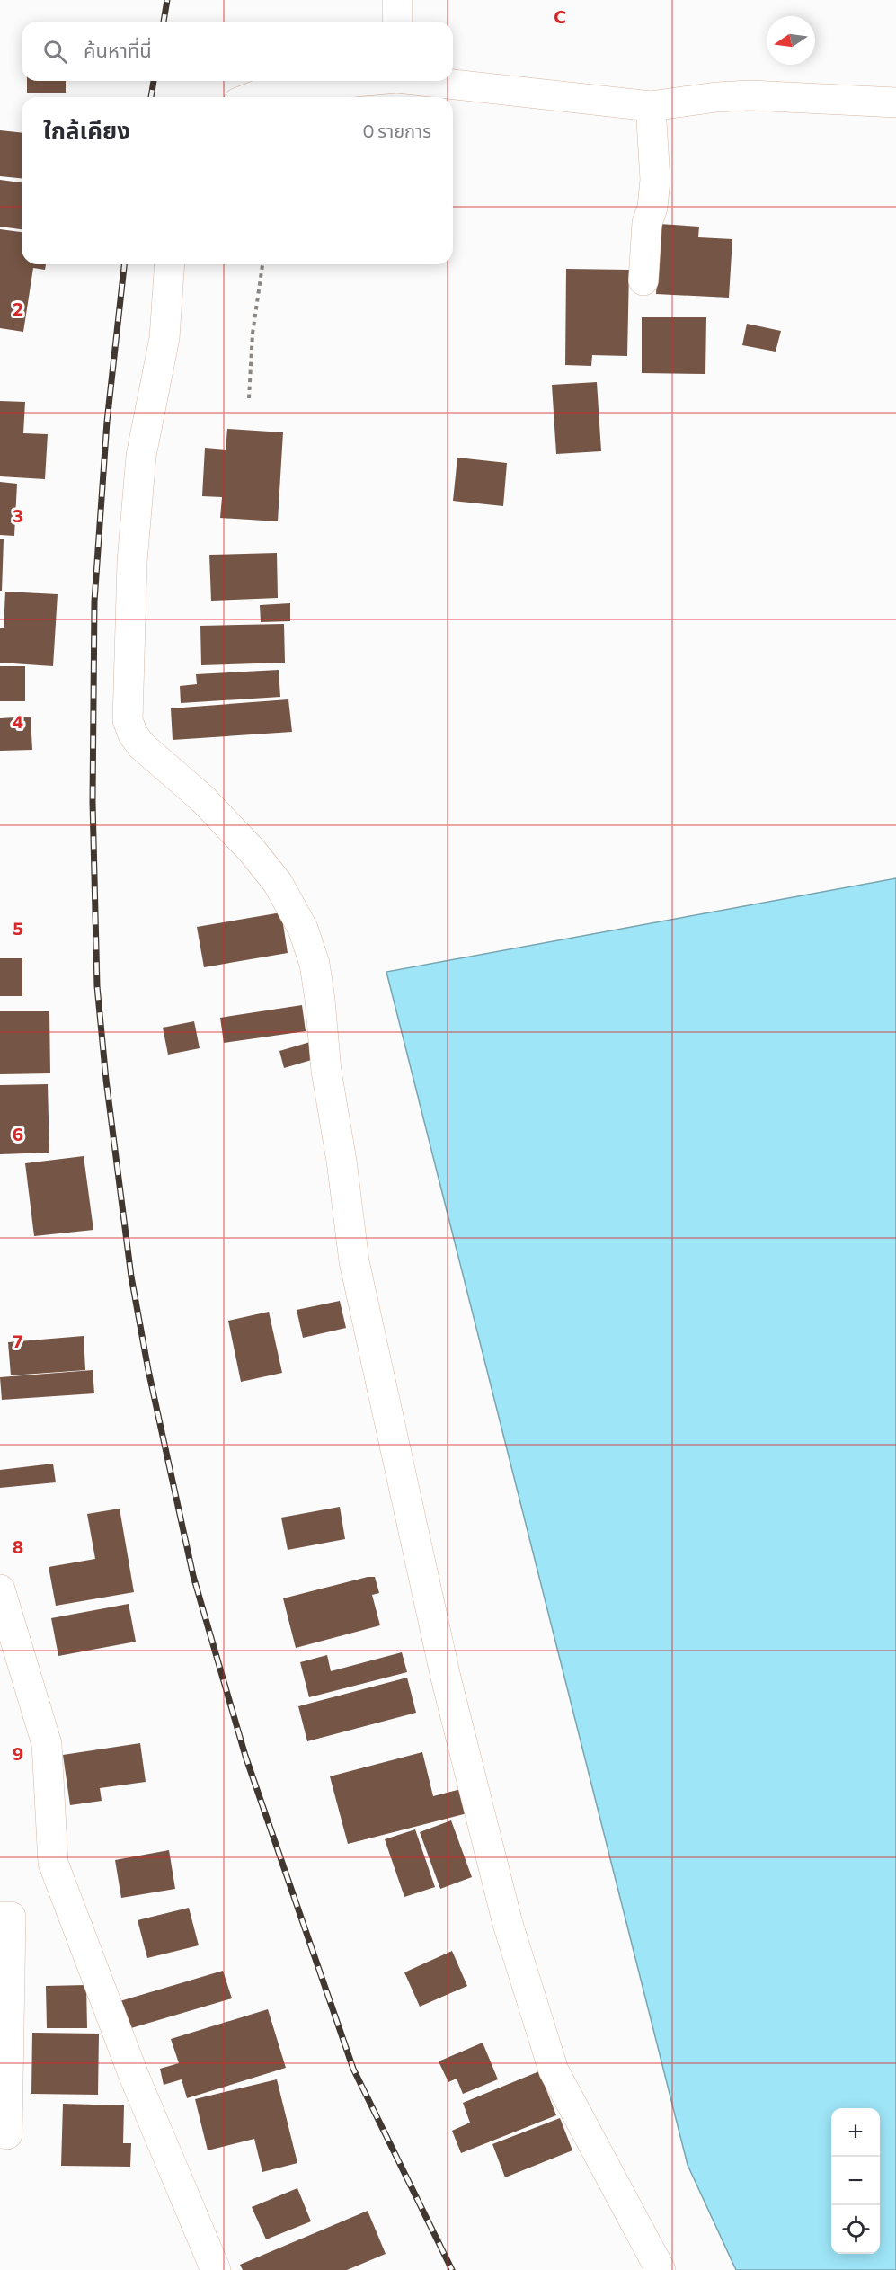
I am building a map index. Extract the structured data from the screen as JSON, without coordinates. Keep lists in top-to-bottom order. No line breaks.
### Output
{"north":"left","page":{"search":"ค้นหาที่นี่","heading":["ใกล้เคียง","0 รายการ"],"map_buttons":["+","−"]},"grid":{"columns":["C"],"rows":["2","3","4","5","6","7","8","9"]}}
